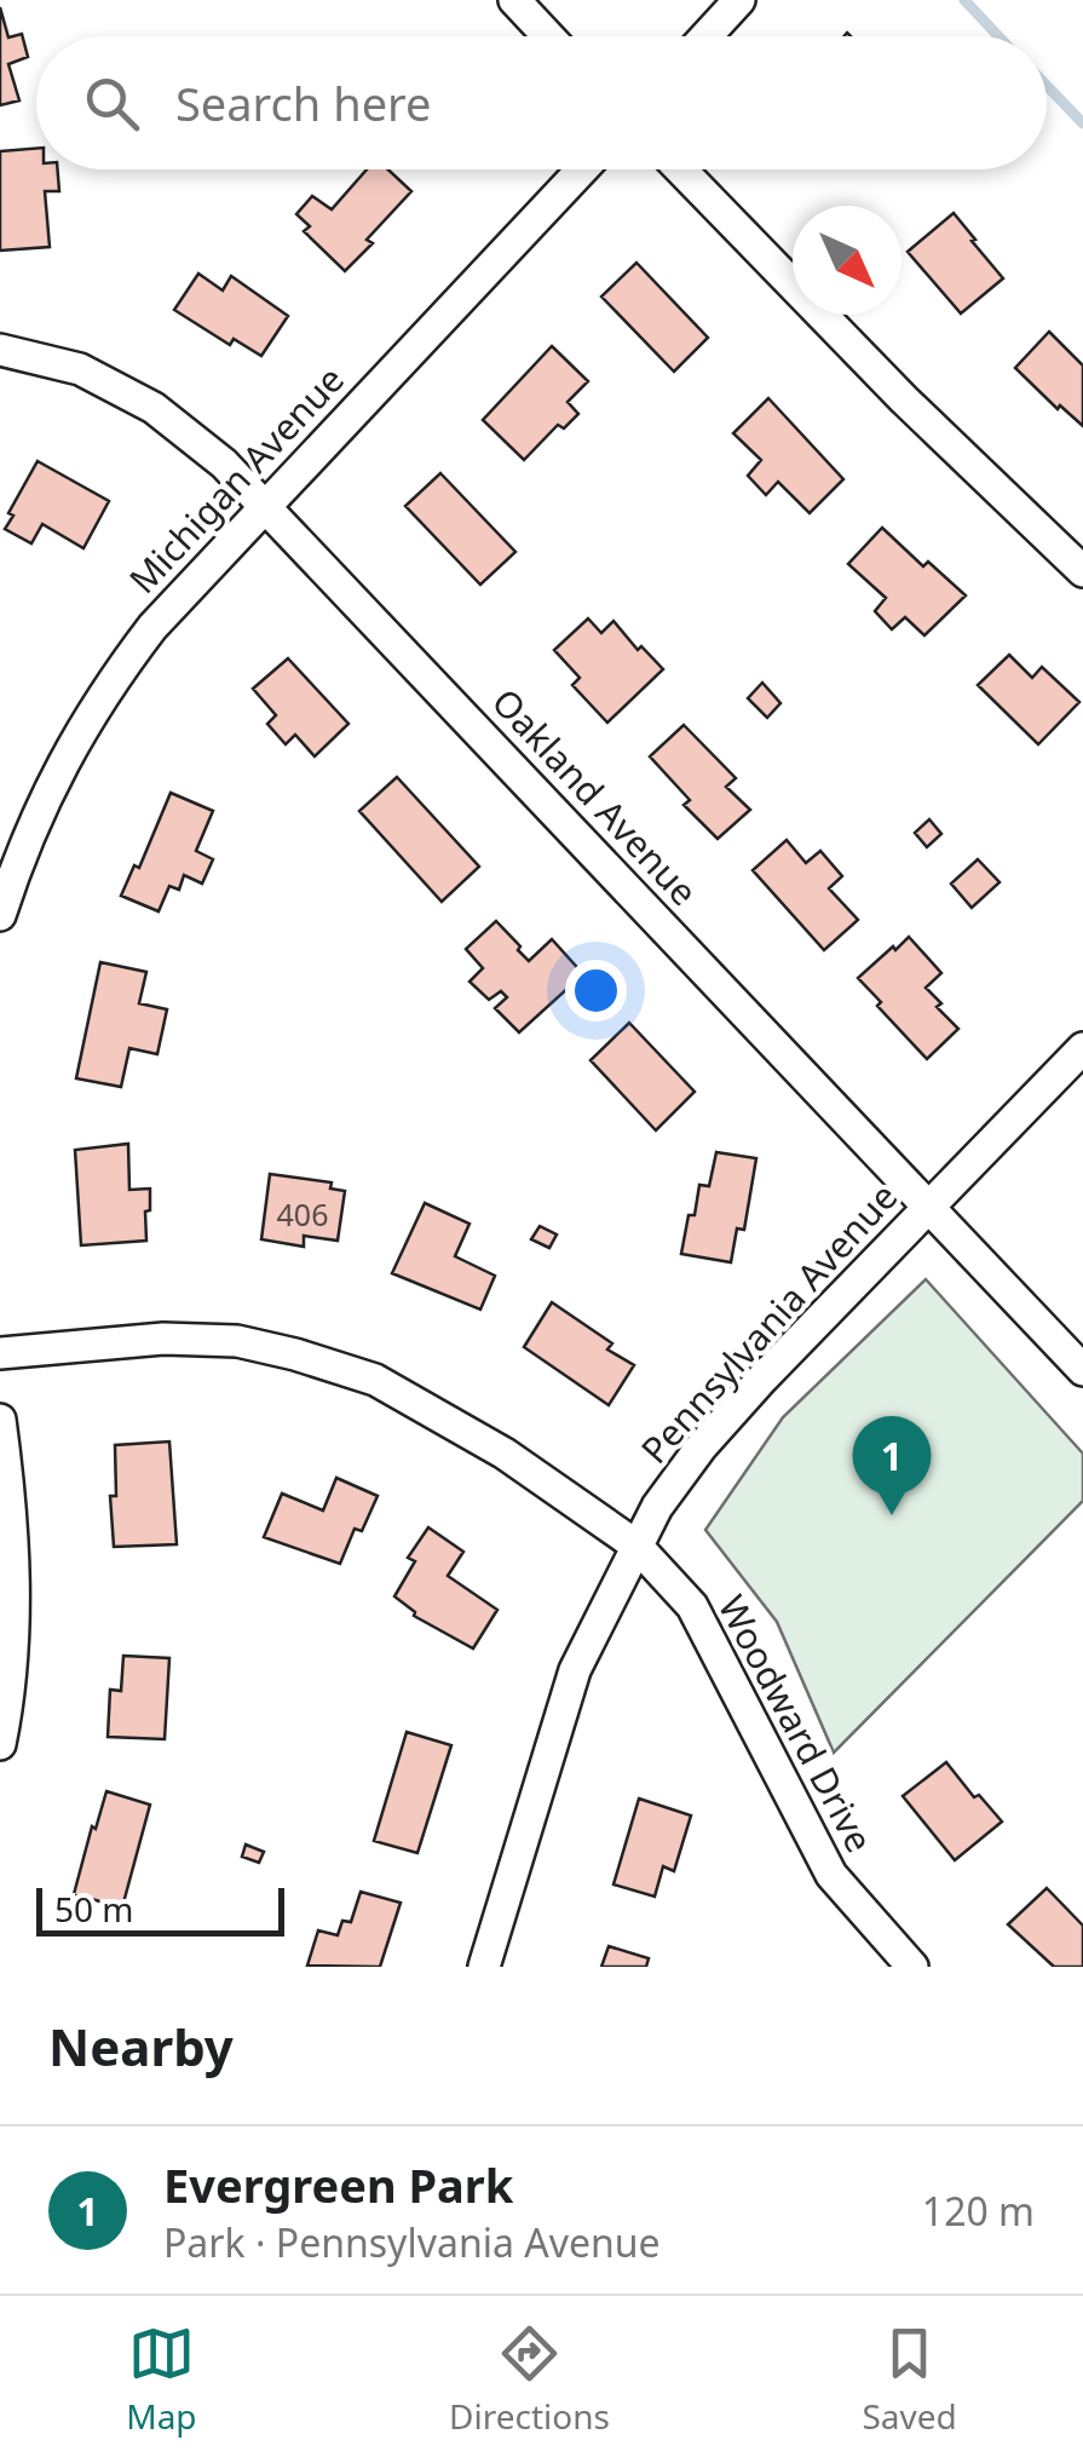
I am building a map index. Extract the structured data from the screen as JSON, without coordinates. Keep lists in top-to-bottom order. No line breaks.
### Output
{"streets":{"street":["Michigan Avenue","Oakland Avenue","Pennsylvania Avenue","Woodward Drive"]},"crossings":[["Michigan Avenue","Oakland Avenue"],["Oakland Avenue","Pennsylvania Avenue"],["Pennsylvania Avenue","Woodward Drive"]],"house_numbers":["406"],"scale_bar":"50 m","north":"bottom right","page":{"search":"Search here","pins":"1","scale":"50 m","heading":"Nearby","list":[{"mark":"1","name":"Evergreen Park","note":"Park · Pennsylvania Avenue","value":"120 m"}],"nav":["Map","Directions","Saved"]}}
